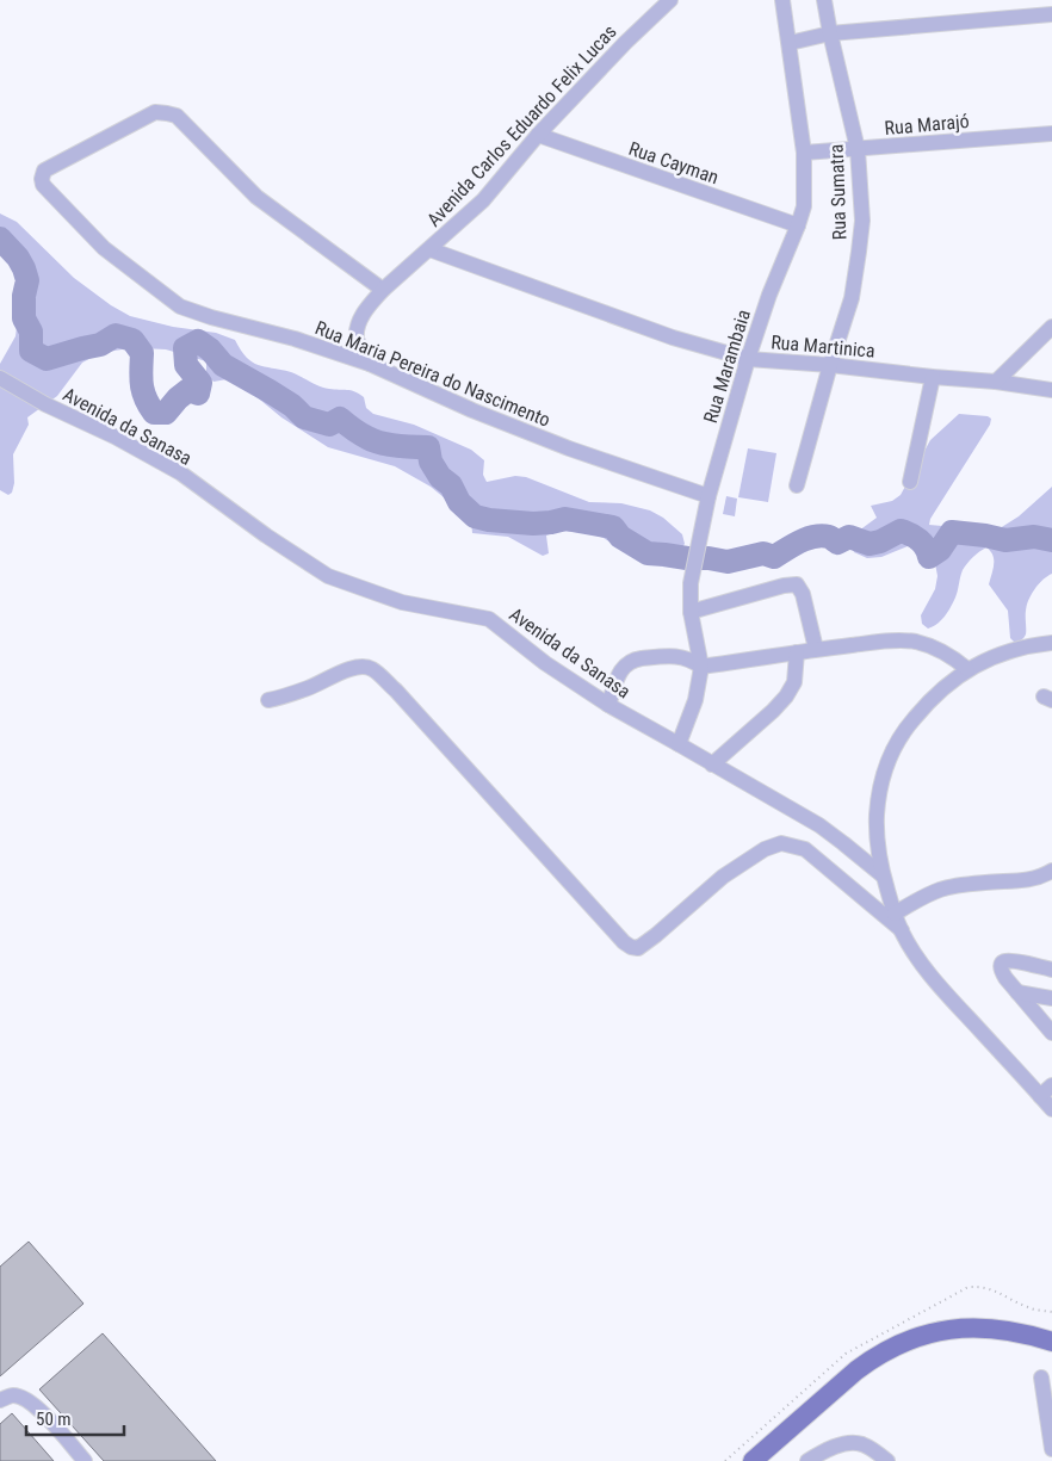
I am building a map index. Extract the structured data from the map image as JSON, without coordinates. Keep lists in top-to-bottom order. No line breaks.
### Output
{"streets":{"street":["Rua Marajó","Avenida Carlos Eduardo Felix Lucas","Rua Cayman","Rua Sumatra","Rua Martinica","Rua Marambaia","Rua Maria Pereira do Nascimento","Avenida da Sanasa"]},"crossings":[["Rua Marajó","Rua Sumatra"],["Rua Marajó","Rua Marambaia"],["Avenida Carlos Eduardo Felix Lucas","Rua Cayman"],["Avenida Carlos Eduardo Felix Lucas","Rua Martinica"],["Avenida Carlos Eduardo Felix Lucas","Rua Maria Pereira do Nascimento"],["Rua Cayman","Rua Marambaia"],["Rua Sumatra","Rua Martinica"],["Rua Martinica","Rua Marambaia"],["Rua Marambaia","Rua Maria Pereira do Nascimento"],["Rua Marambaia","Avenida da Sanasa"]],"scale_bar":"50 m"}
